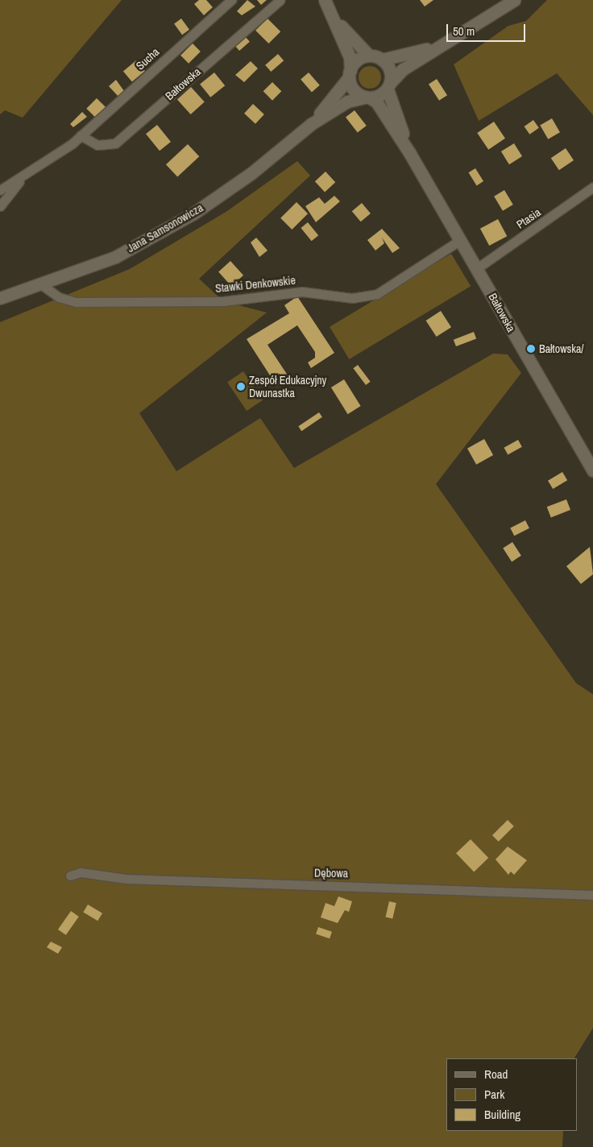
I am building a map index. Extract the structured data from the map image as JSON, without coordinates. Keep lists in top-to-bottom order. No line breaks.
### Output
{"streets":{"main road":["Bałtowska","Jana Samsonowicza"],"street":["Sucha","Ptasia","Stawki Denkowskie","Dębowa"]},"crossings":[["Sucha","Bałtowska"],["Bałtowska","Ptasia"],["Bałtowska","Jana Samsonowicza"],["Bałtowska","Stawki Denkowskie"],["Jana Samsonowicza","Stawki Denkowskie"]],"places":["Bałtowska/","Zespół Edukacyjny Dwunastka"],"legend":["Road","Park","Building"],"scale_bar":"50 m"}
